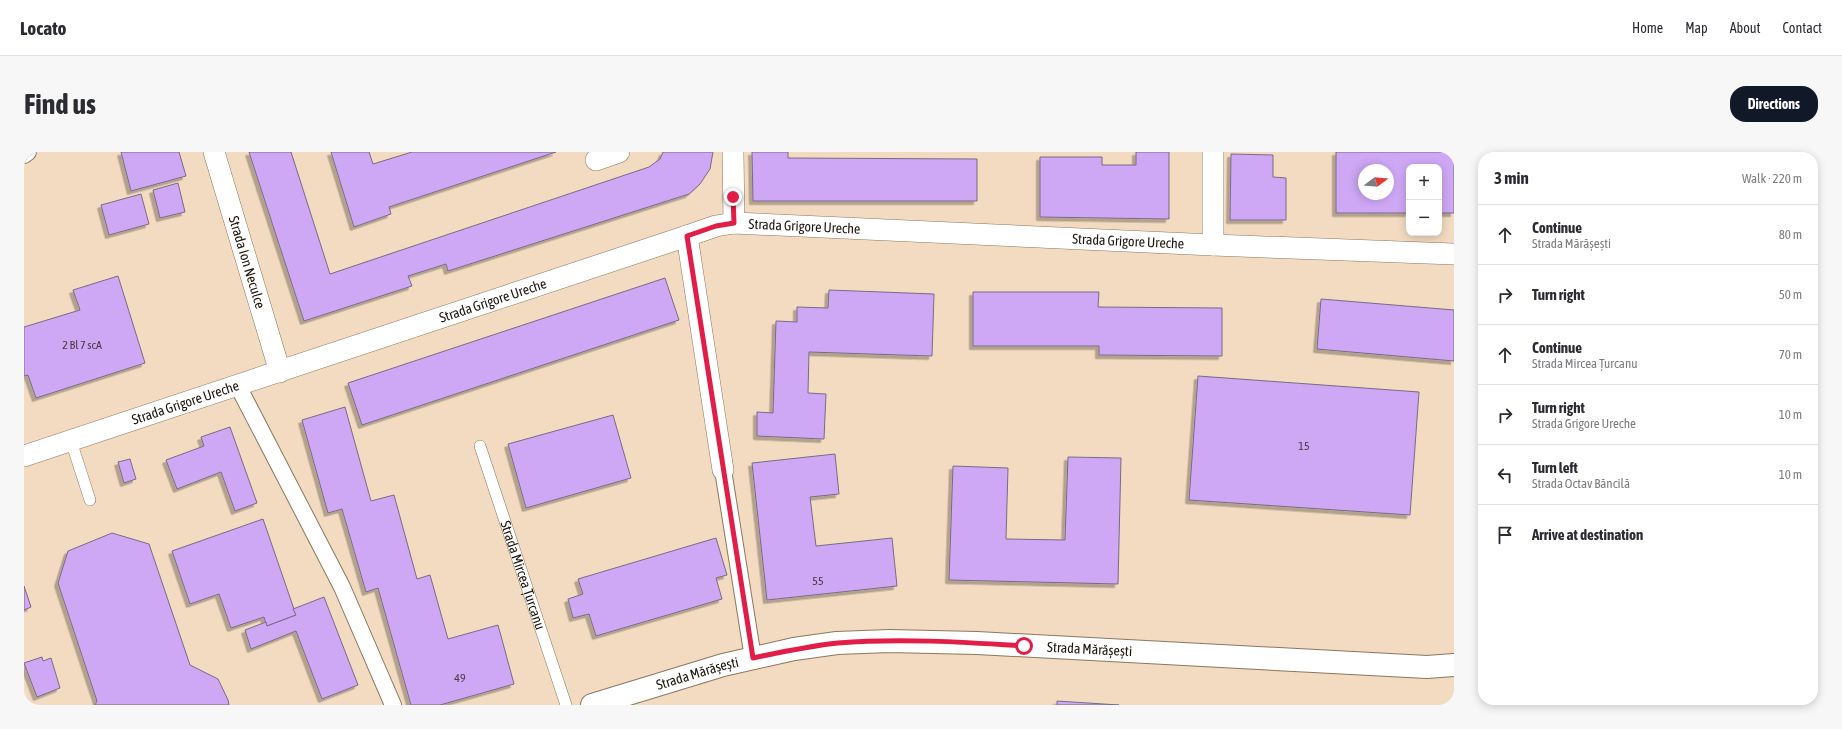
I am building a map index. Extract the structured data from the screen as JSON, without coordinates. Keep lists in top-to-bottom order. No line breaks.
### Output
{"streets":{"street":["Strada Grigore Ureche","Strada Ion Neculce","Strada Mărășești"],"lane":["Strada Mircea Țurcanu"]},"crossings":[["Strada Grigore Ureche","Strada Ion Neculce"]],"house_numbers":["2 Bl 7 scA","15","55","49"],"north":"right","page":{"header":"Locato","nav":["Home","Map","About","Contact"],"buttons":"Directions","title":"Find us","heading":["3 min","Walk · 220 m"],"map_buttons":["+","−"],"list":[["Continue","Strada Mărășești","80 m"],["Turn right","50 m"],["Continue","Strada Mircea Țurcanu","70 m"],["Turn right","Strada Grigore Ureche","10 m"],["Turn left","Strada Octav Băncilă","10 m"],"Arrive at destination"]}}
